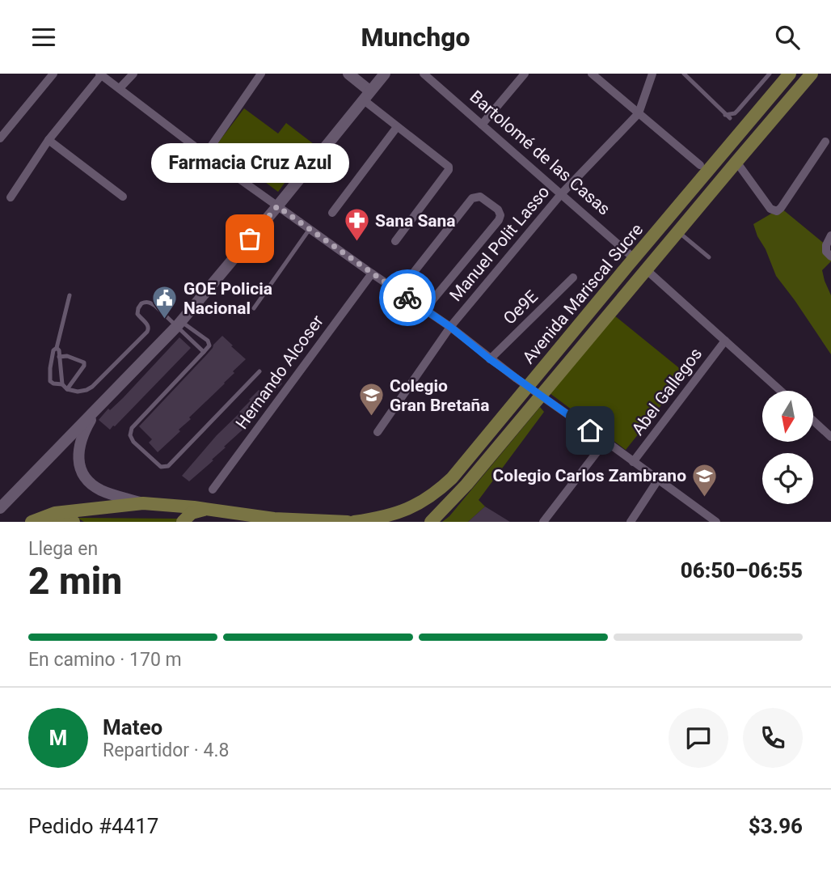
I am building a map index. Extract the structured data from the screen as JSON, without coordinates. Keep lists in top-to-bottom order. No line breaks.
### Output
{"streets":{"main road":["Avenida Mariscal Sucre"],"street":["Bartolomé de las Casas","Manuel Polit Lasso","Oe9E","Hernando Alcoser","Abel Gallegos"]},"crossings":[["Bartolomé de las Casas","Manuel Polit Lasso"],["Bartolomé de las Casas","Avenida Mariscal Sucre"]],"places":{"other":["Farmacia Cruz Azul"],"pharmacy":["Sana Sana"],"public building":["GOE Policia Nacional"],"school or university":["Colegio Gran Bretaña","Colegio Carlos Zambrano"]},"north":"bottom","page":{"header":"Munchgo","bubble":"Farmacia Cruz Azul","heading":["2 min","Llega en","06:50–06:55"],"panel":["Mateo","Repartidor · 4.8","Pedido #4417","$3.96"],"bar":"En camino · 170 m","round":"M"}}
